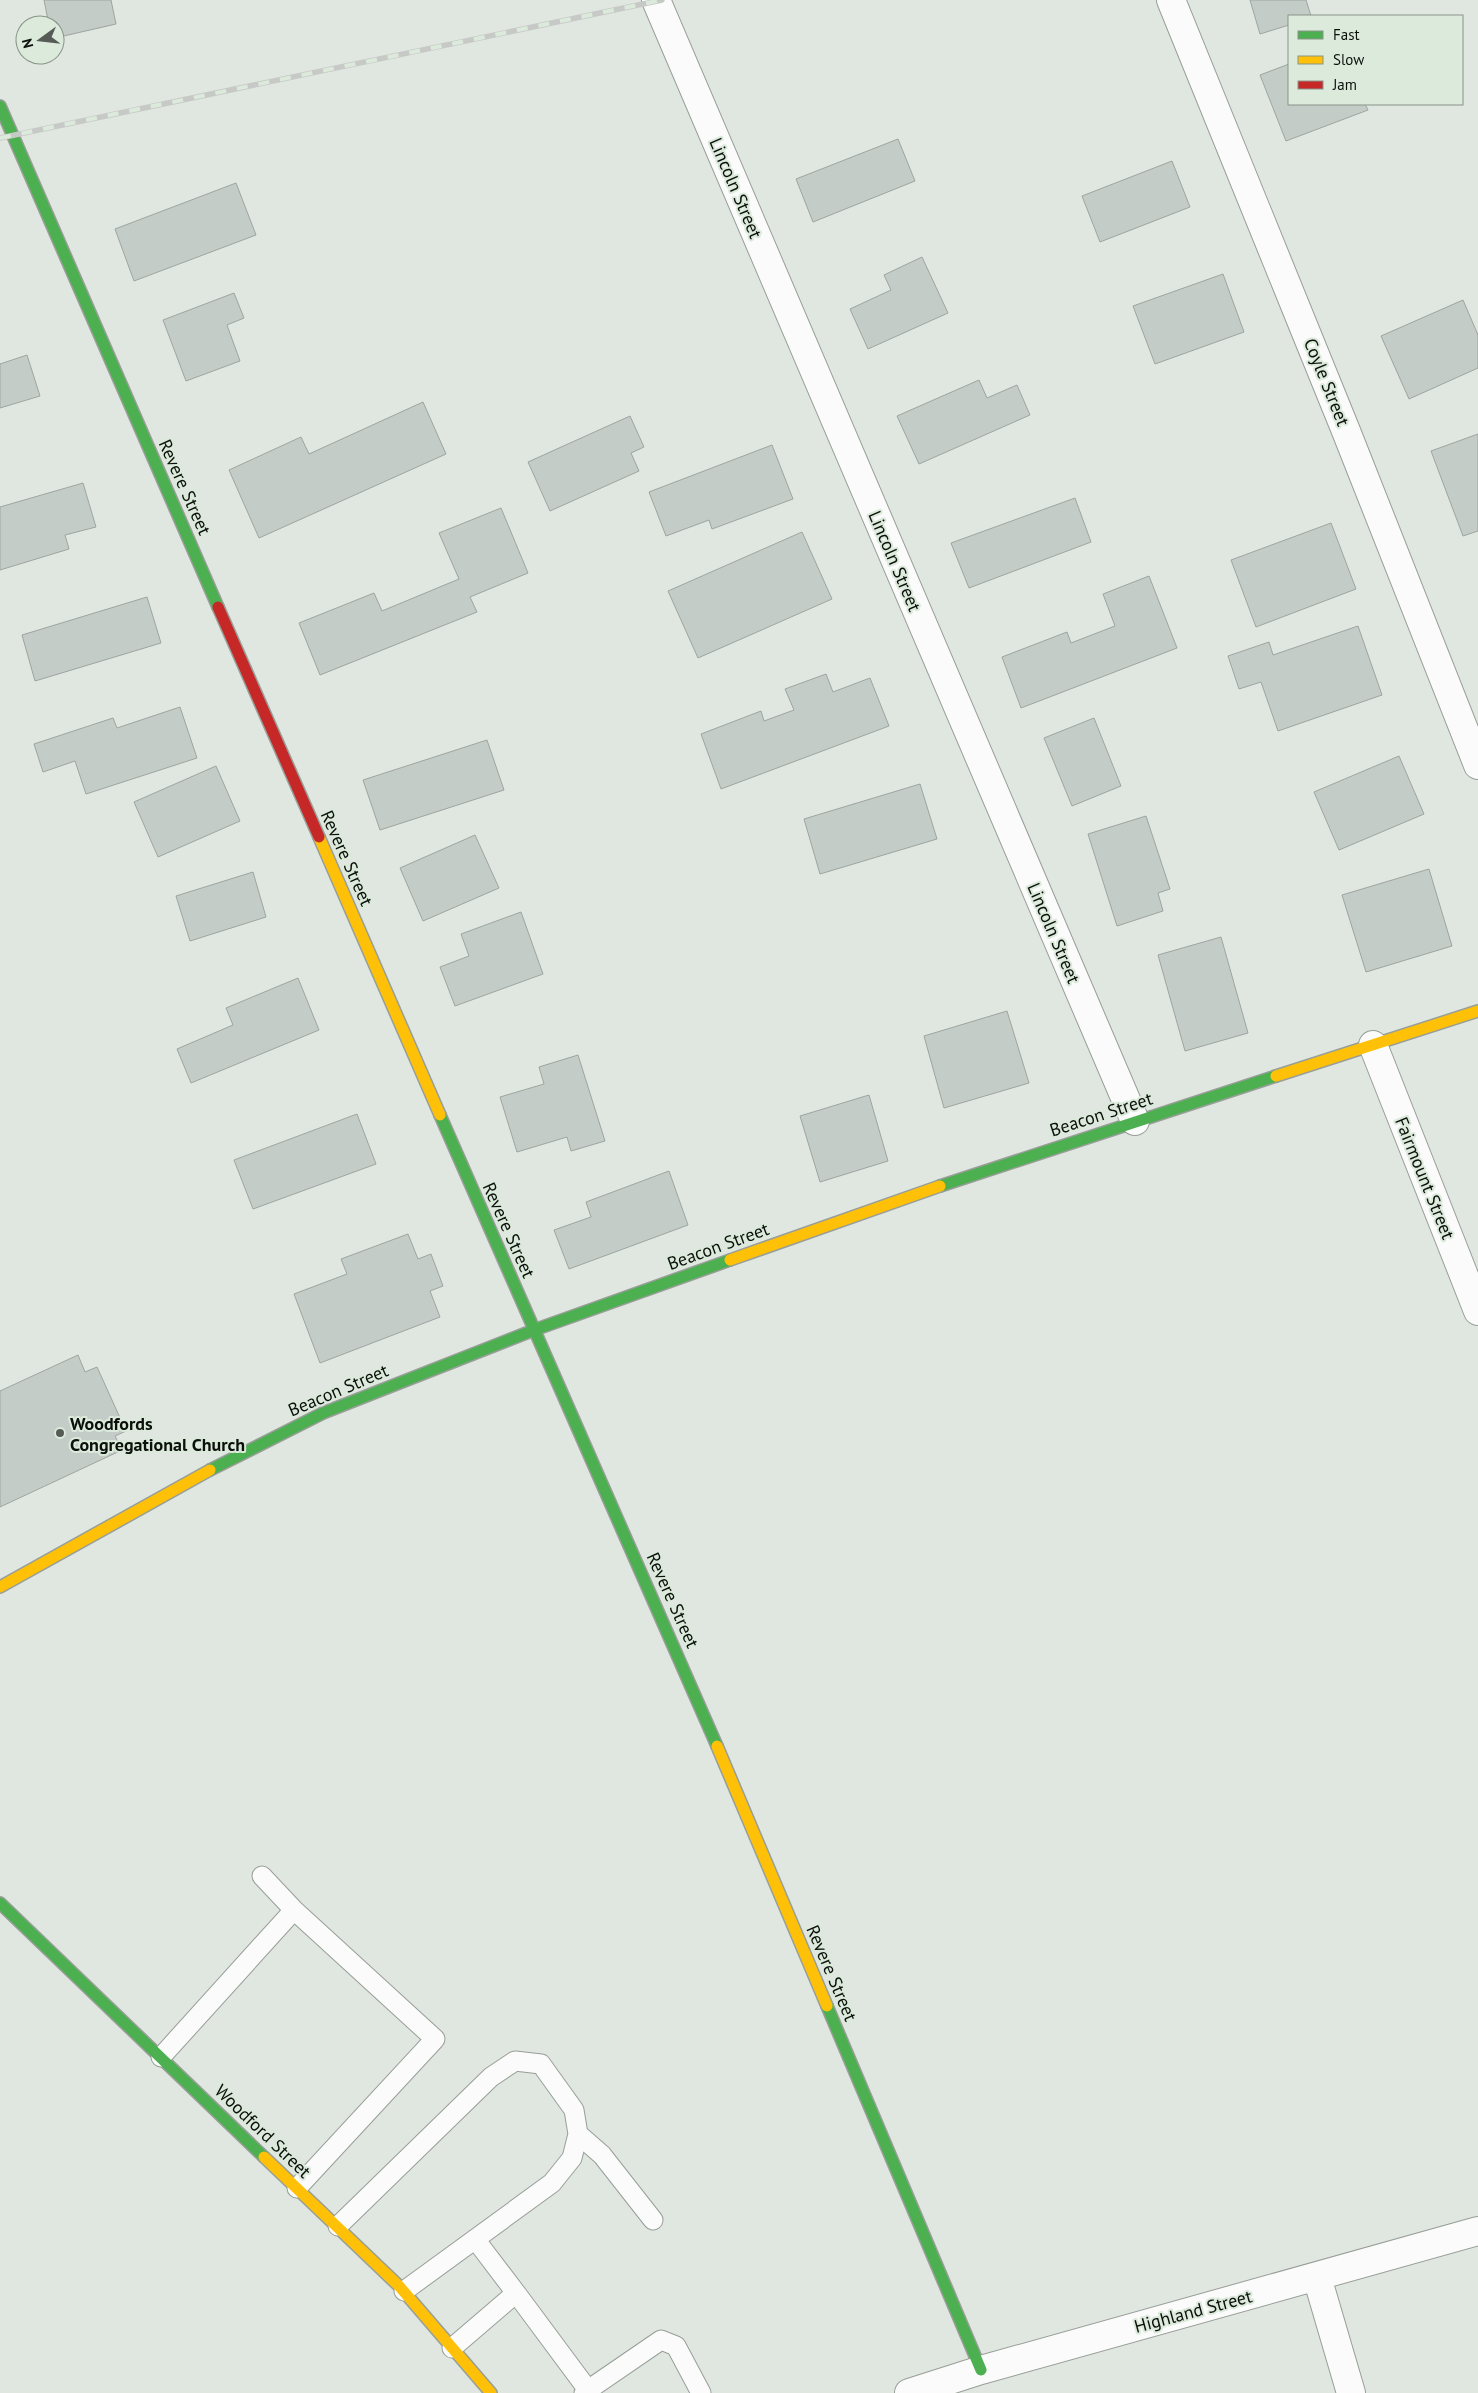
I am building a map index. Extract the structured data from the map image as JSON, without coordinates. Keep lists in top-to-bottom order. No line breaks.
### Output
{"streets":{"street":["Lincoln Street","Coyle Street","Revere Street","Beacon Street","Fairmount Street","Woodford Street","Highland Street"]},"crossings":[["Lincoln Street","Beacon Street"],["Revere Street","Beacon Street"],["Revere Street","Highland Street"],["Beacon Street","Fairmount Street"]],"places":["Woodfords Congregational Church"],"legend":["Fast","Slow","Jam"],"north":"left"}
